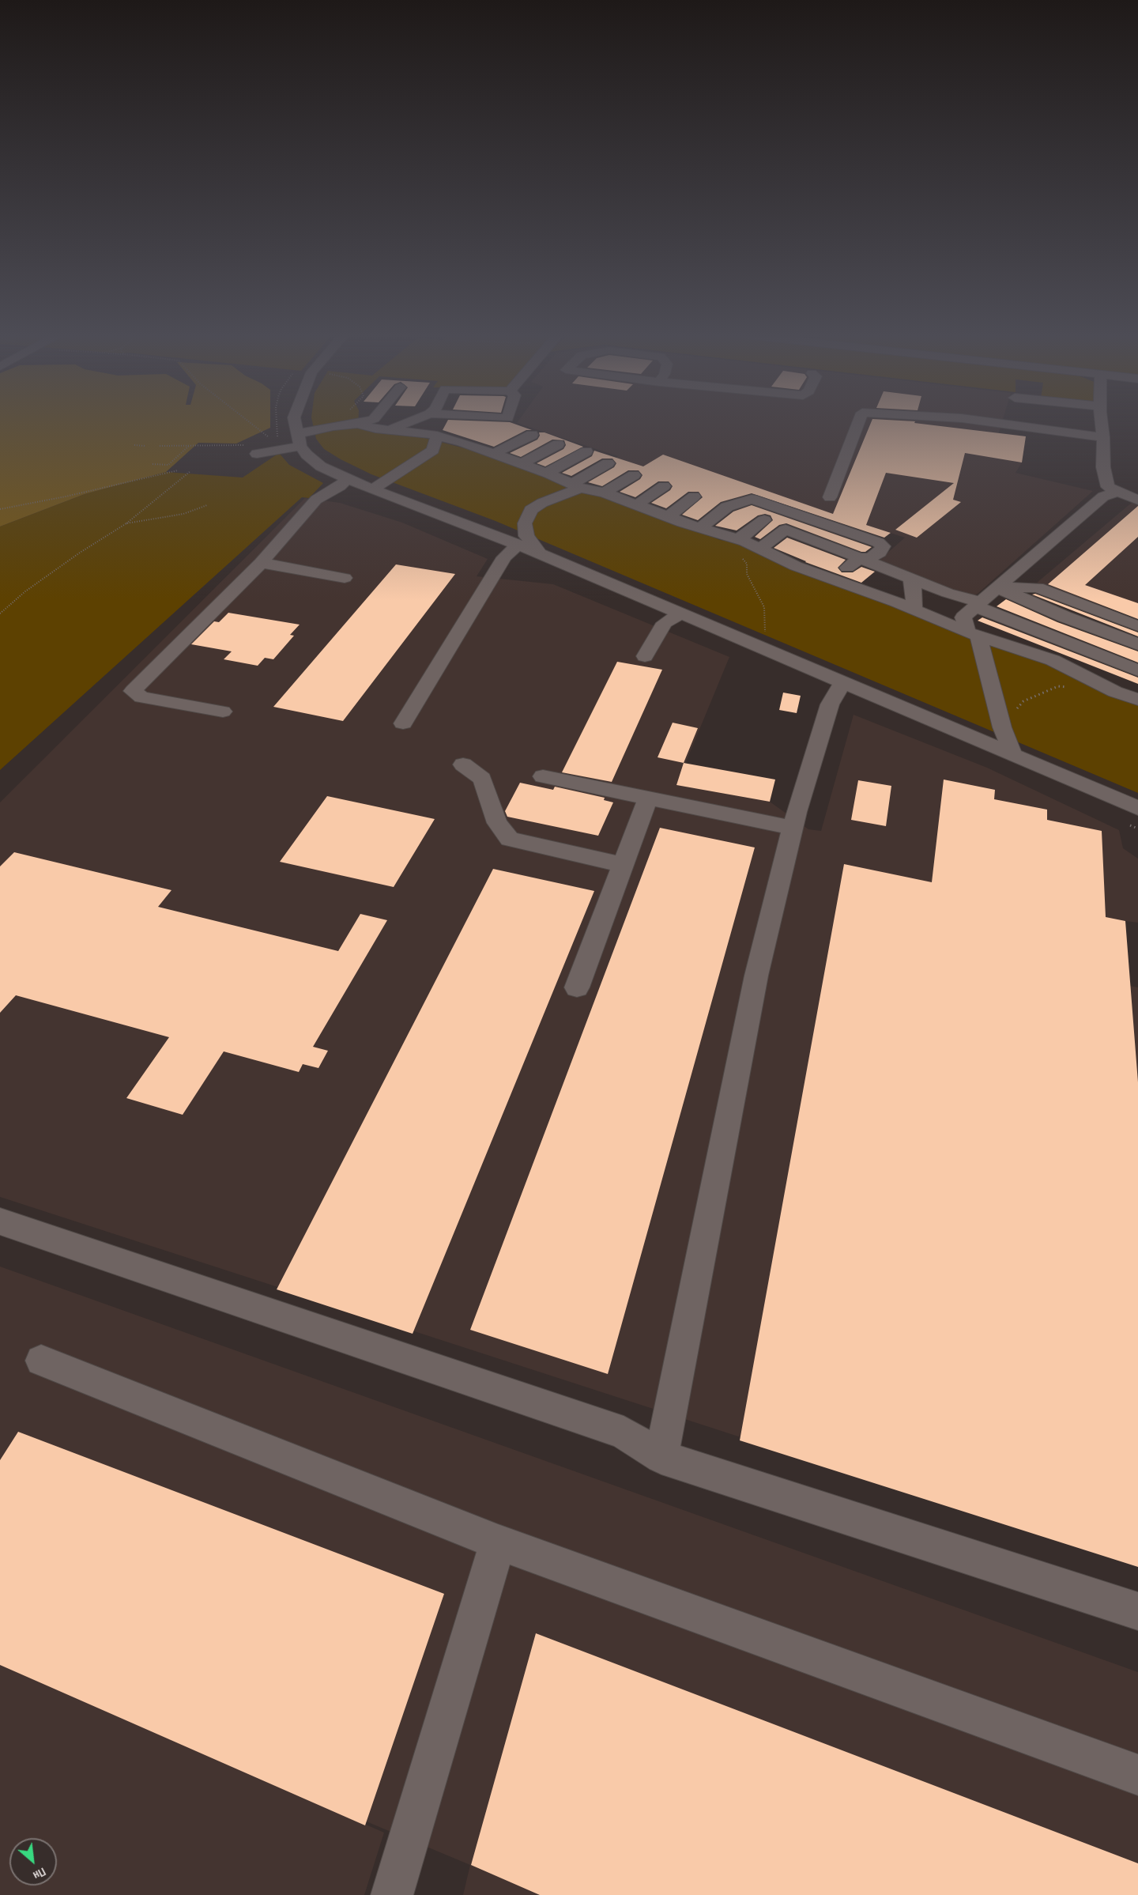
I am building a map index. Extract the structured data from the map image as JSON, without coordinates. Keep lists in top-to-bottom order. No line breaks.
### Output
{"north":"bottom right"}
